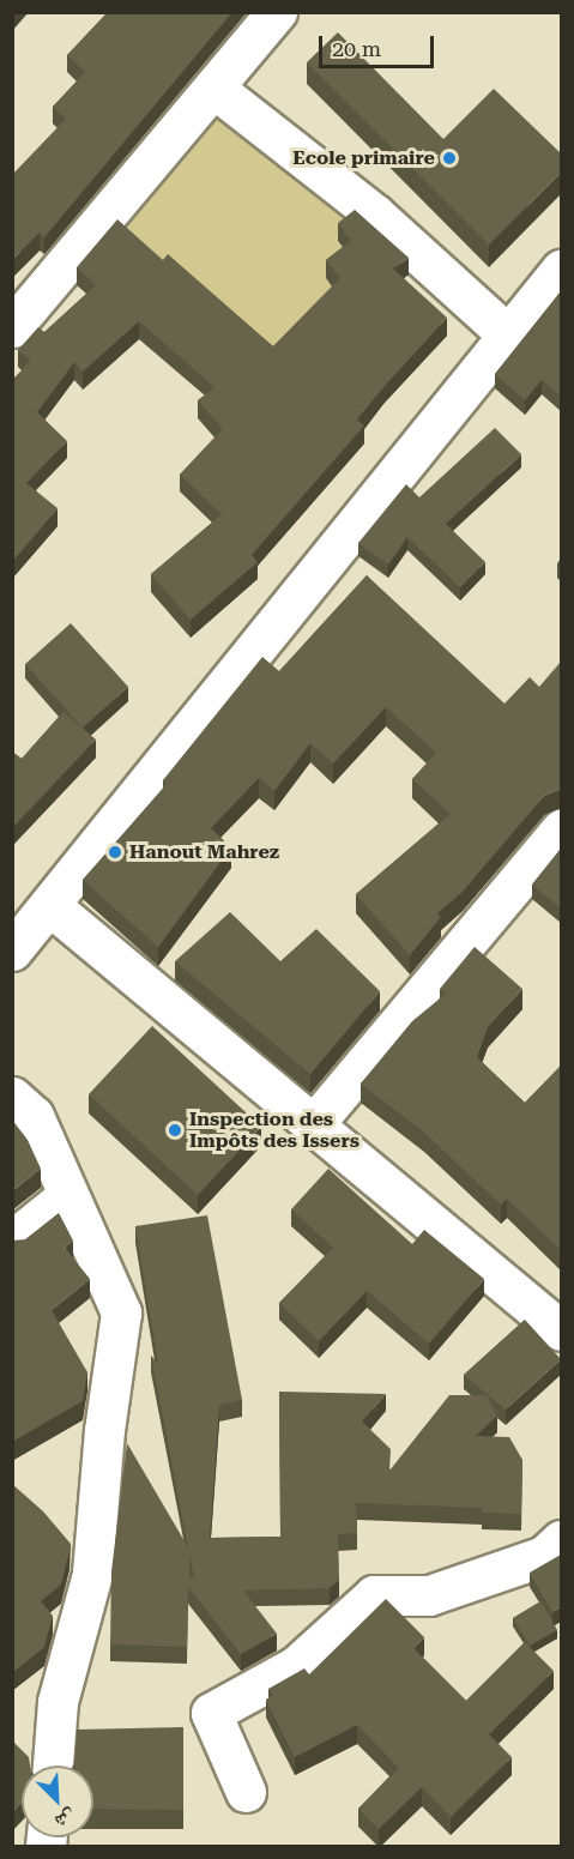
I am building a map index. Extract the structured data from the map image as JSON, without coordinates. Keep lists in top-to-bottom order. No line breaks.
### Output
{"places":["Ecole primaire","Hanout Mahrez","Inspection des Impôts des Issers"],"scale_bar":"20 m","north":"bottom right"}
